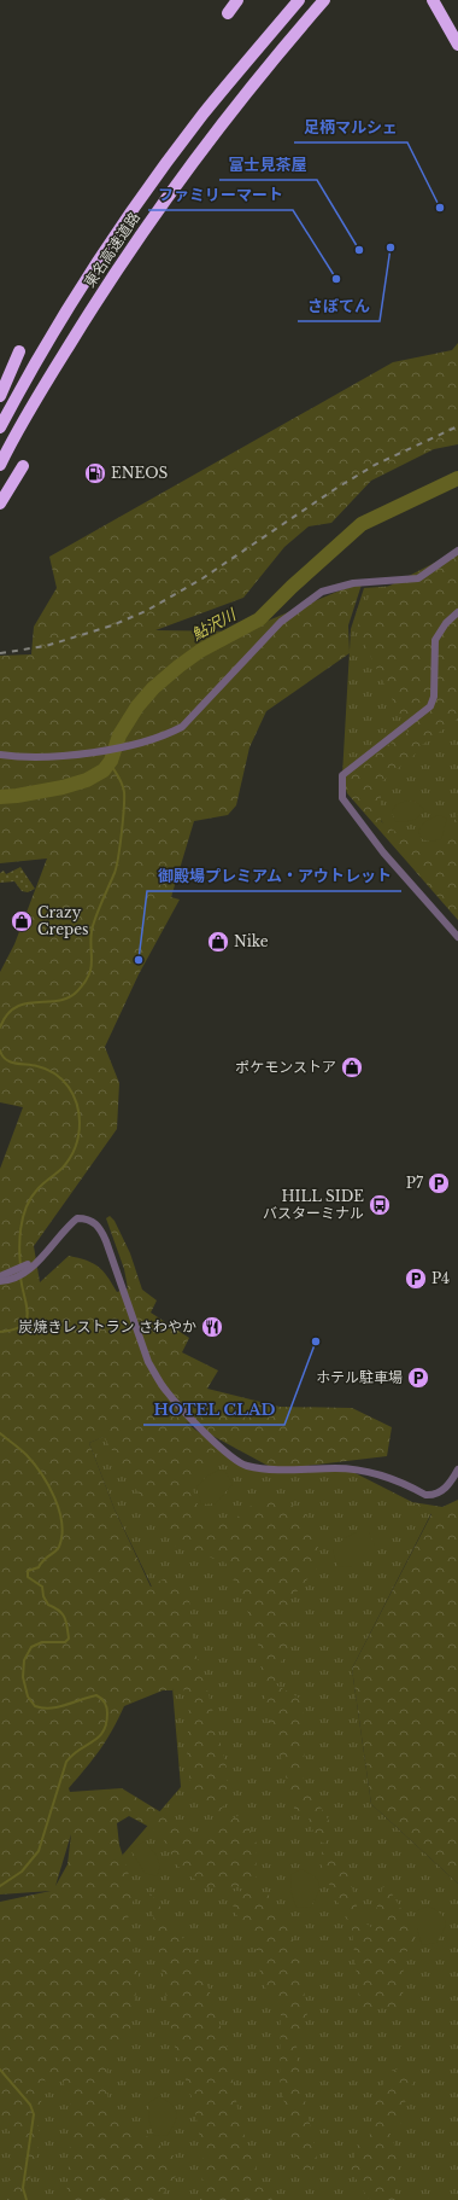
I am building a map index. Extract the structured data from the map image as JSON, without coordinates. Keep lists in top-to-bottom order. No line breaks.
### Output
{"streets":{"highway":["東名高速道路"]},"water":["鮎沢川"],"places":{"other":["足柄マルシェ","さぼてん","富士見茶屋","ファミリーマート","御殿場プレミアム・アウトレット","HOTEL CLAD"],"fuel station":["ENEOS"],"shop":["Crazy Crepes","Nike","ポケモンストア"],"parking":["P7","P4","ホテル駐車場"],"bus stop":["HILL SIDE バスターミナル"],"restaurant":["炭焼きレストラン さわやか"]}}
